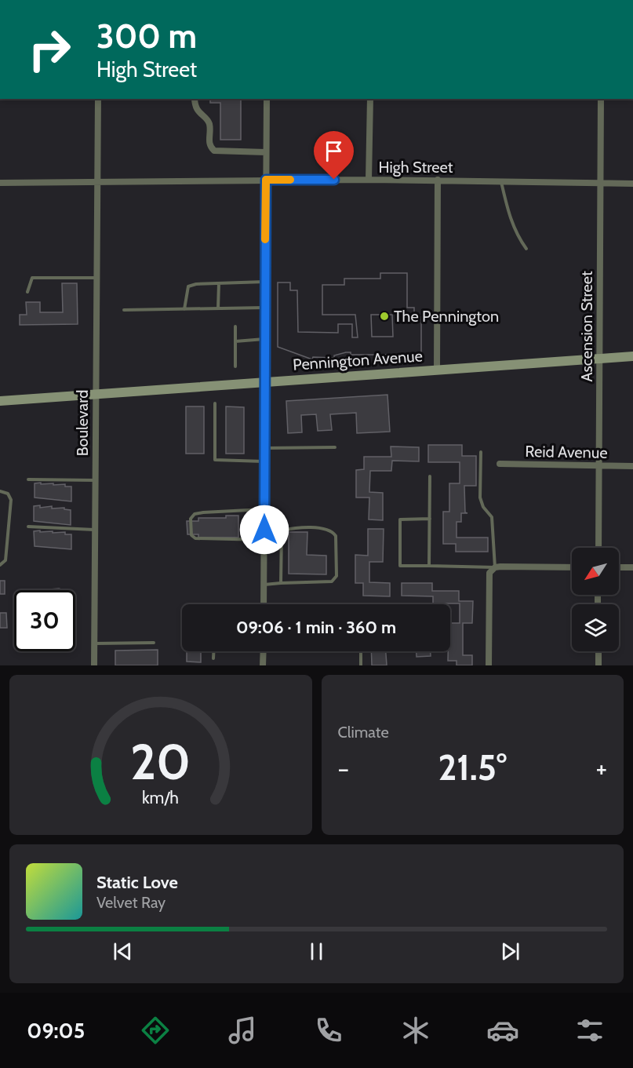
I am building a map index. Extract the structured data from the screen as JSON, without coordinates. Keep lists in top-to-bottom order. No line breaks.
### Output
{"streets":{"street":["High Street","Ascension Street","Pennington Avenue","Boulevard","Reid Avenue"]},"crossings":[["High Street","Ascension Street"],["High Street","Boulevard"],["Ascension Street","Pennington Avenue"],["Ascension Street","Reid Avenue"],["Pennington Avenue","Boulevard"]],"places":["The Pennington"],"north":"bottom left","page":{"turn":["300 m","High Street"],"limit":"30","trip":"09:06 · 1 min · 360 m","tile":"Climate","heat":["−","21.5°","+"],"song":["Static Love","Velvet Ray"],"tabs":"09:05","gauge":["20","km/h"]}}
